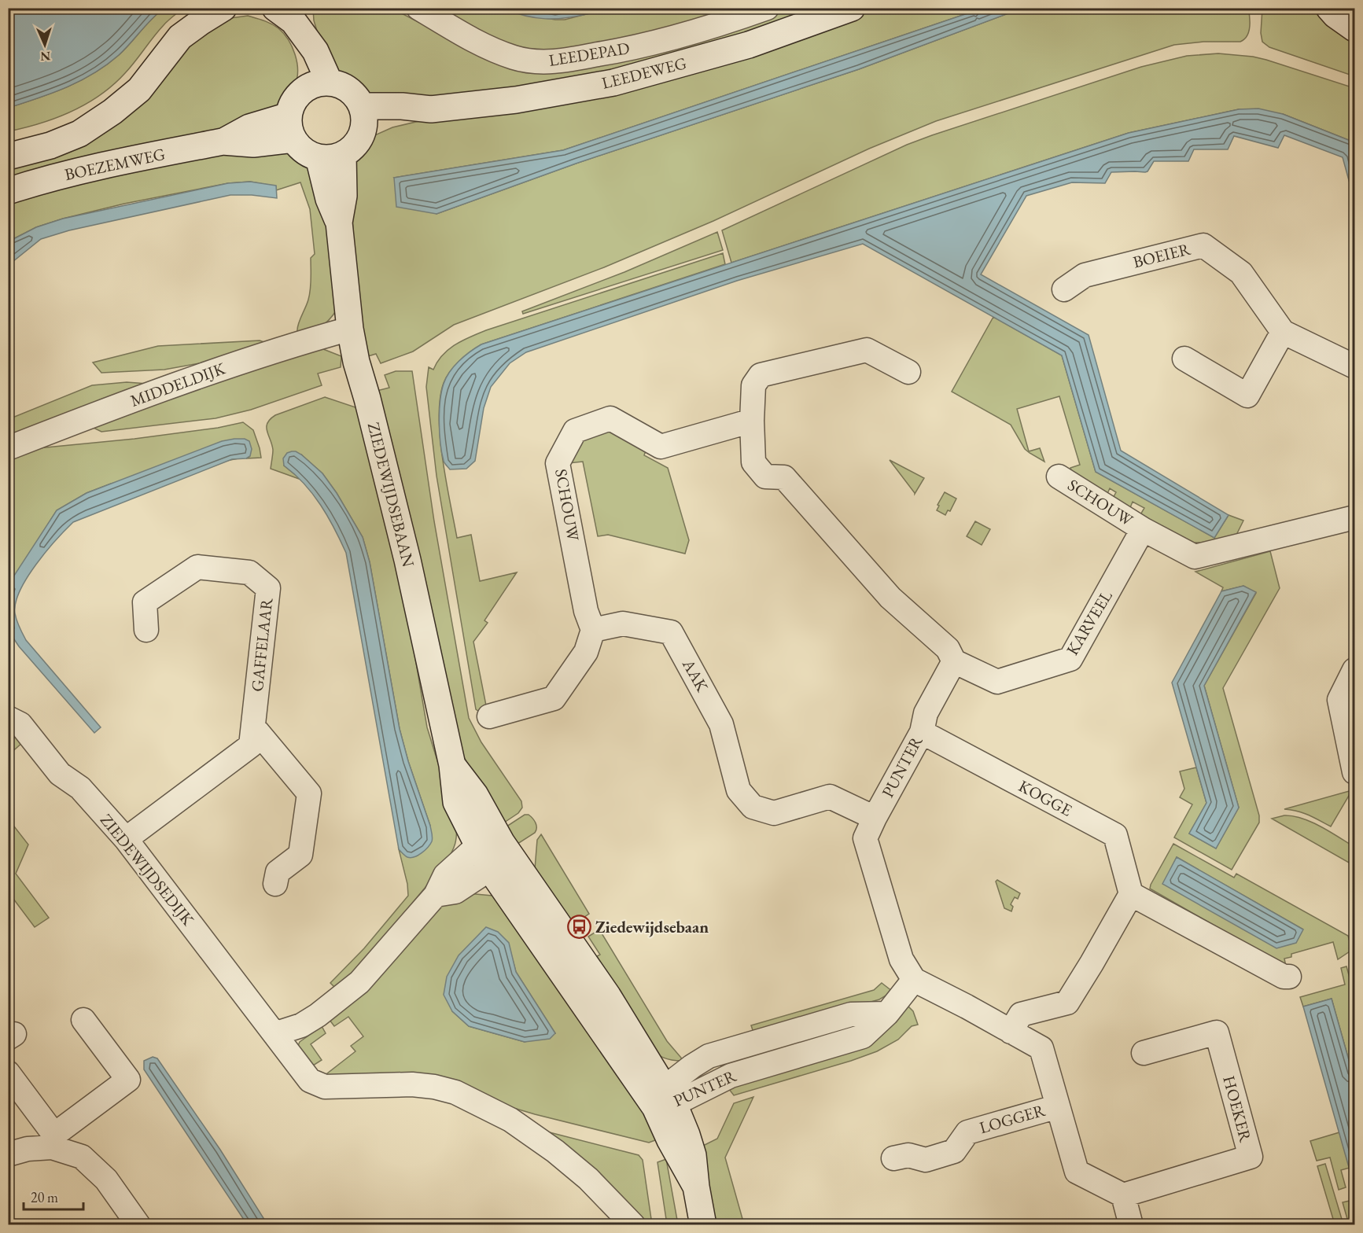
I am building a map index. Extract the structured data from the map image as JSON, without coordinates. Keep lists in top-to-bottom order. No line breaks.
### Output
{"streets":{"street":["LEEDEPAD","LEEDEWEG","BOEZEMWEG","BOEIER","MIDDELDIJK","ZIEDEWIJDSEBAAN","SCHOUW","KARVEEL","GAFFELAAR","AAK","PUNTER","KOGGE","ZIEDEWIJDSEDIJK","HOEKER","LOGGER"]},"crossings":[["LEEDEWEG","BOEZEMWEG"],["LEEDEWEG","ZIEDEWIJDSEBAAN"],["BOEZEMWEG","ZIEDEWIJDSEBAAN"],["MIDDELDIJK","ZIEDEWIJDSEBAAN"],["ZIEDEWIJDSEBAAN","PUNTER"],["SCHOUW","KARVEEL"],["SCHOUW","AAK"],["KARVEEL","PUNTER"],["GAFFELAAR","ZIEDEWIJDSEDIJK"],["AAK","PUNTER"],["PUNTER","KOGGE"]],"places":{"bus stop":["Ziedewijdsebaan"]},"scale_bar":"20 m","north":"bottom"}
